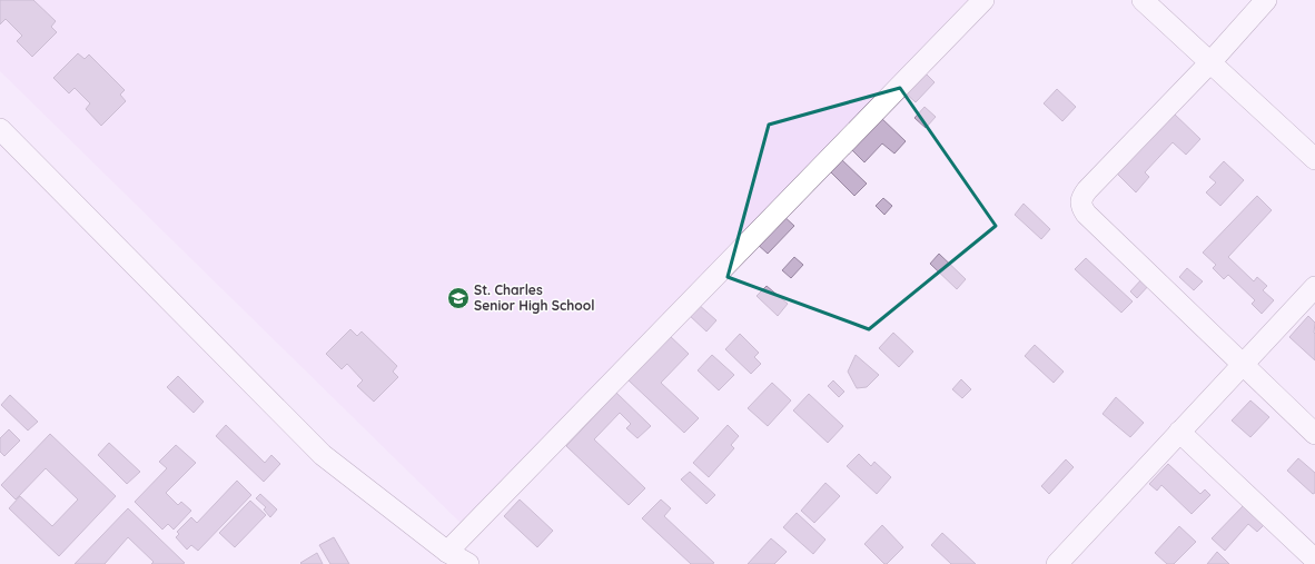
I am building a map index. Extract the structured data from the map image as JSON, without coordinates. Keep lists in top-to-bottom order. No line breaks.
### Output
{"places":{"school or university":["St. Charles Senior High School"]}}
